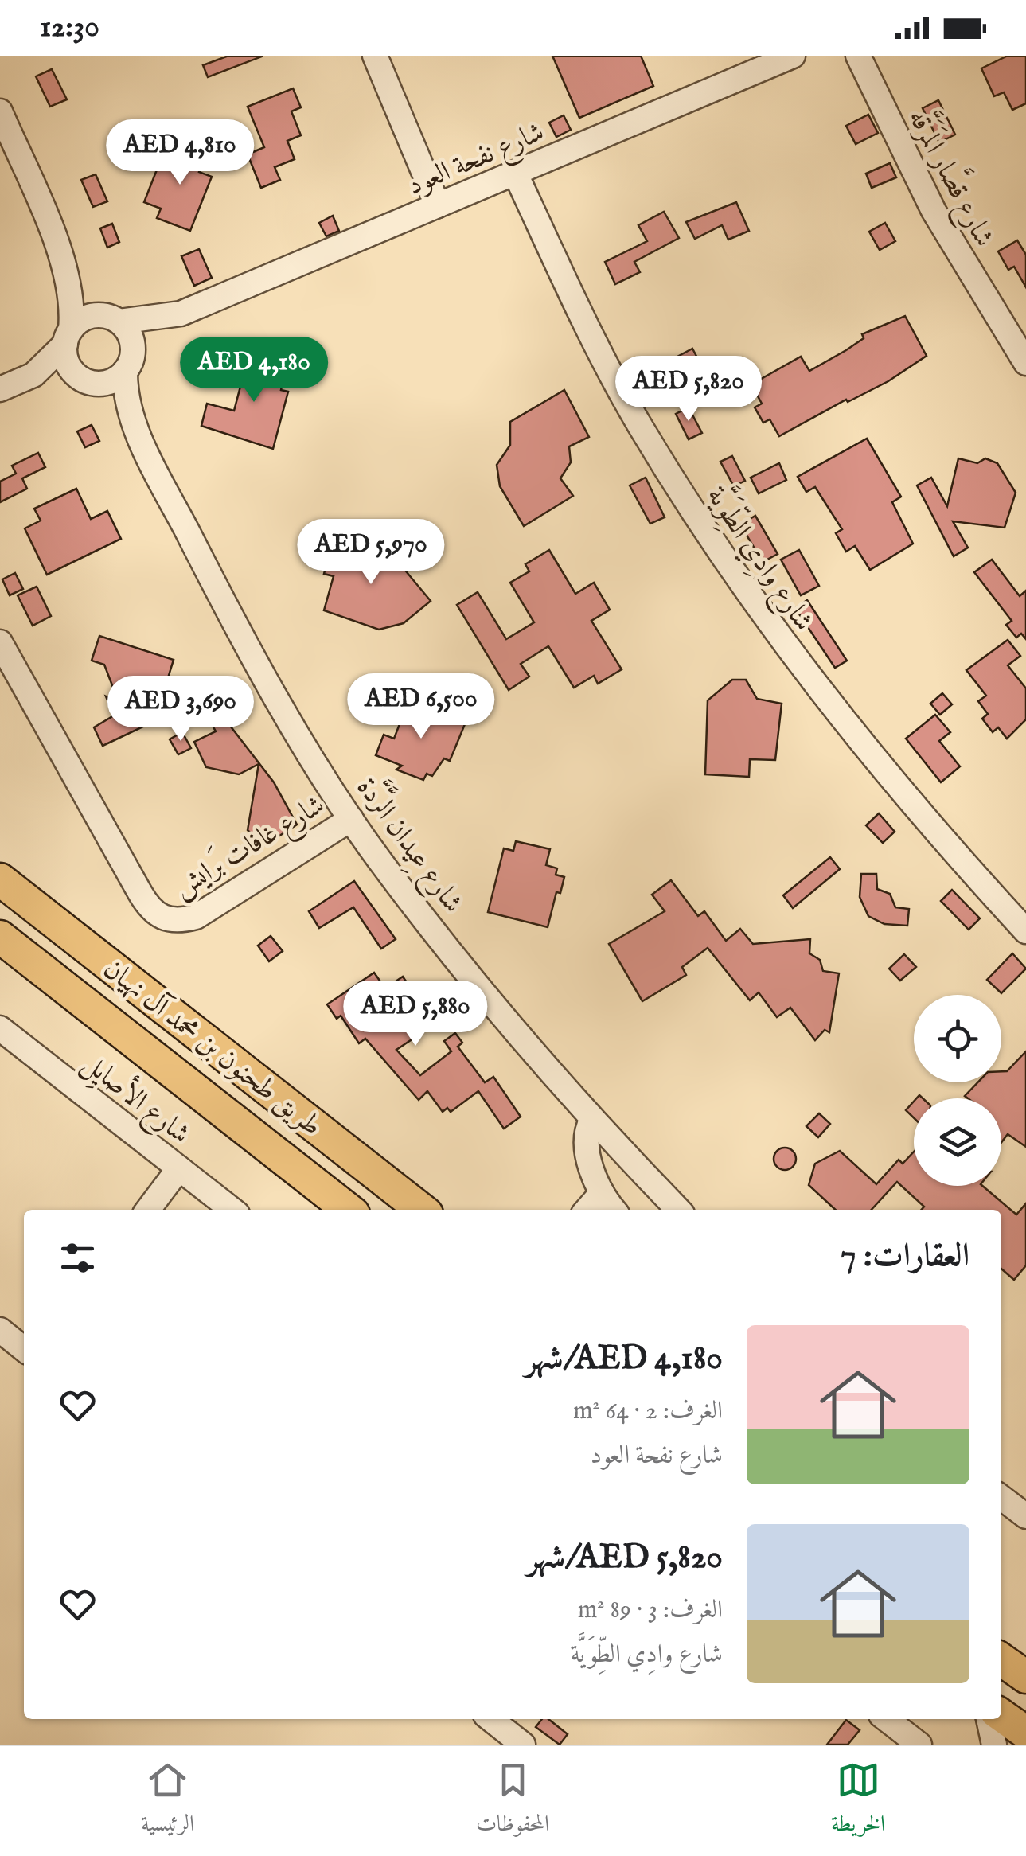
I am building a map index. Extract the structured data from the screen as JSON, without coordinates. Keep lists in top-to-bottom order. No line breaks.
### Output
{"streets":{"main road":["طريق طحنون بن محمد آل نهيان"],"street":["شارع نفحة العود","شارع قصَّار المَرَقَّه","شارع وادِي الطِّوَيَّة","شارع عِيدان الرَّدَّة","شارع غافات بَرايش","شارع الأصايِل"]},"crossings":[["شارع نفحة العود","شارع وادِي الطِّوَيَّة"],["شارع نفحة العود","شارع عِيدان الرَّدَّة"],["شارع عِيدان الرَّدَّة","شارع غافات بَرايش"]],"page":{"status":"12:30","price":["AED 4,810","AED 4,180","AED 5,820","AED 5,970","AED 6,500","AED 3,690","AED 5,880"],"heading":"العقارات: 7","list":[{"name":"AED 4,180/شهر","note":"الغرف: 2 · 64 m² · شارع نفحة العود"},{"name":"AED 5,820/شهر","note":"الغرف: 3 · 89 m² · شارع وادِي الطِّوَيَّة"}],"tabs":["الخريطة","المحفوظات","الرئيسية"]}}
